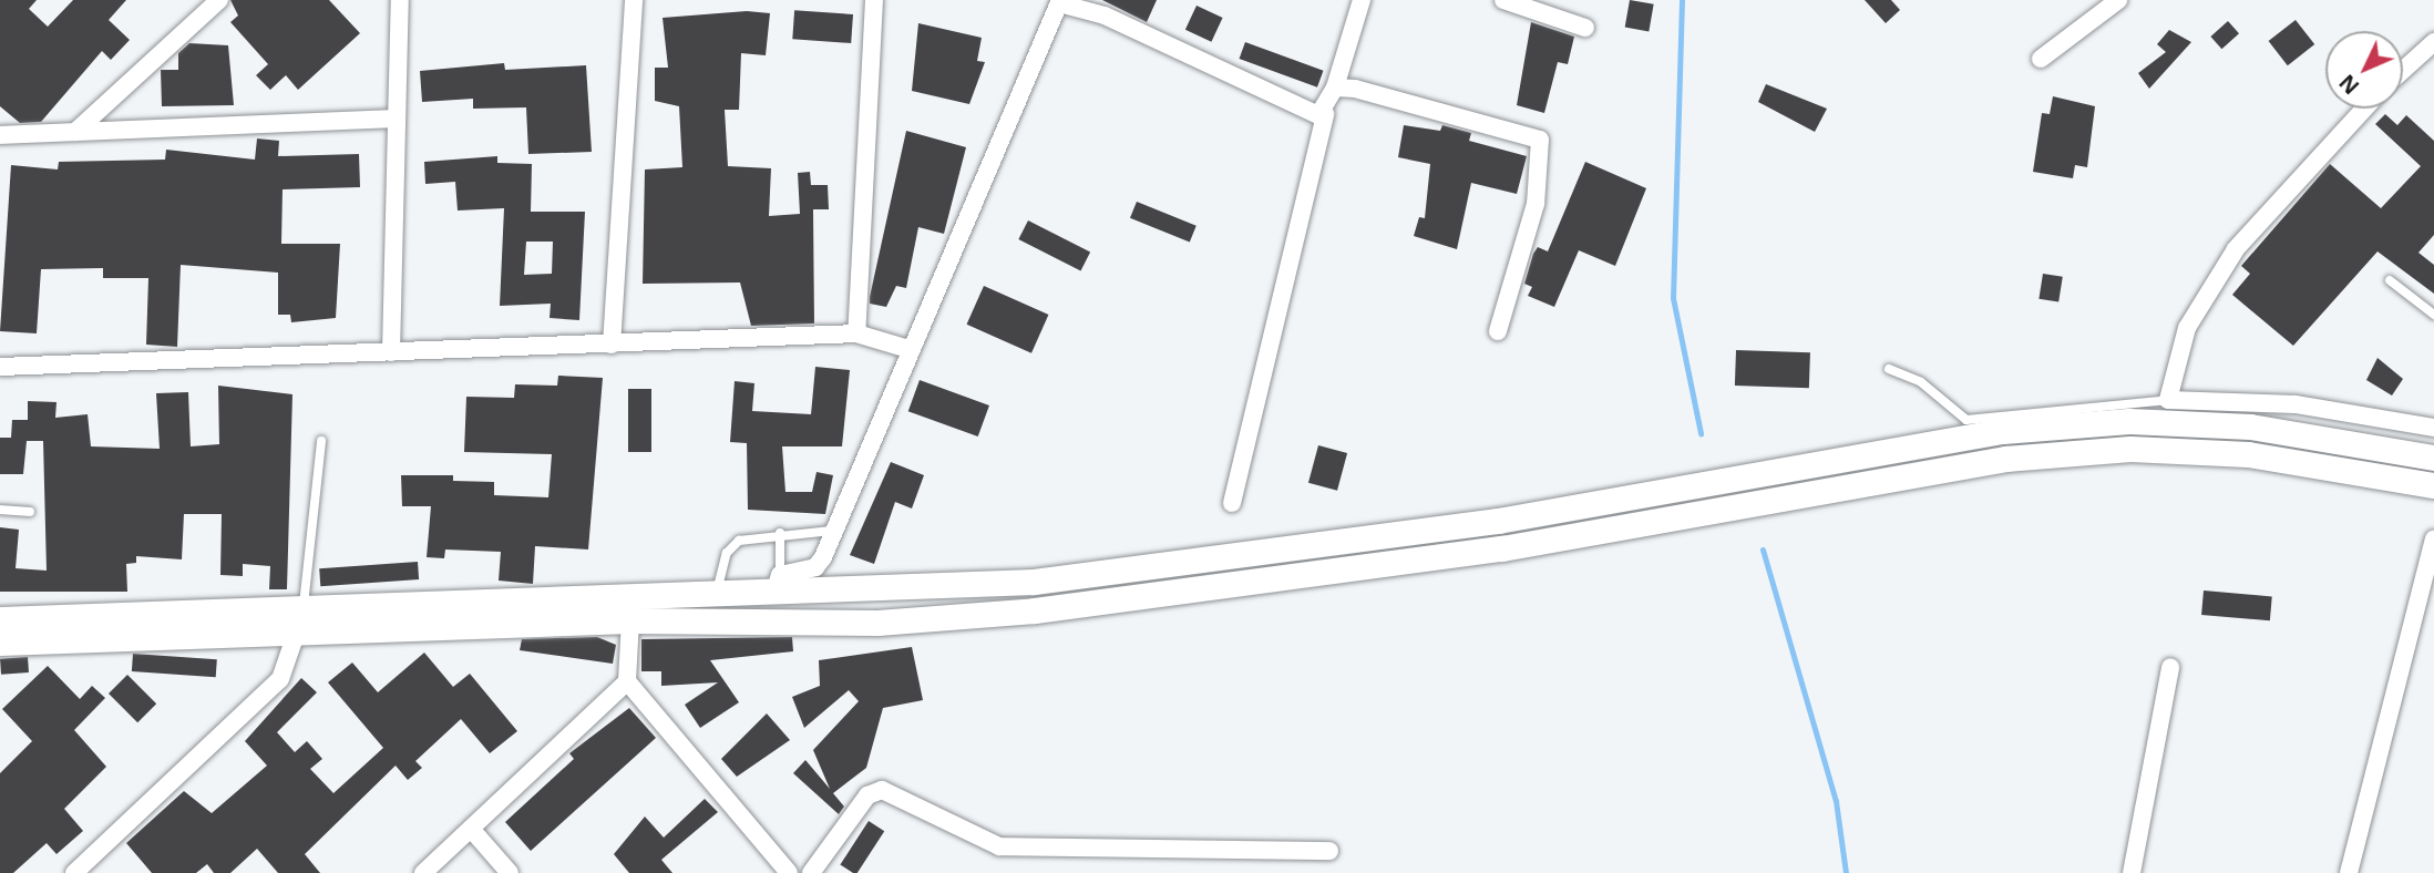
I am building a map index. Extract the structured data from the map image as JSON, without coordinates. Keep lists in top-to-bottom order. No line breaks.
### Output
{"north":"bottom left"}
